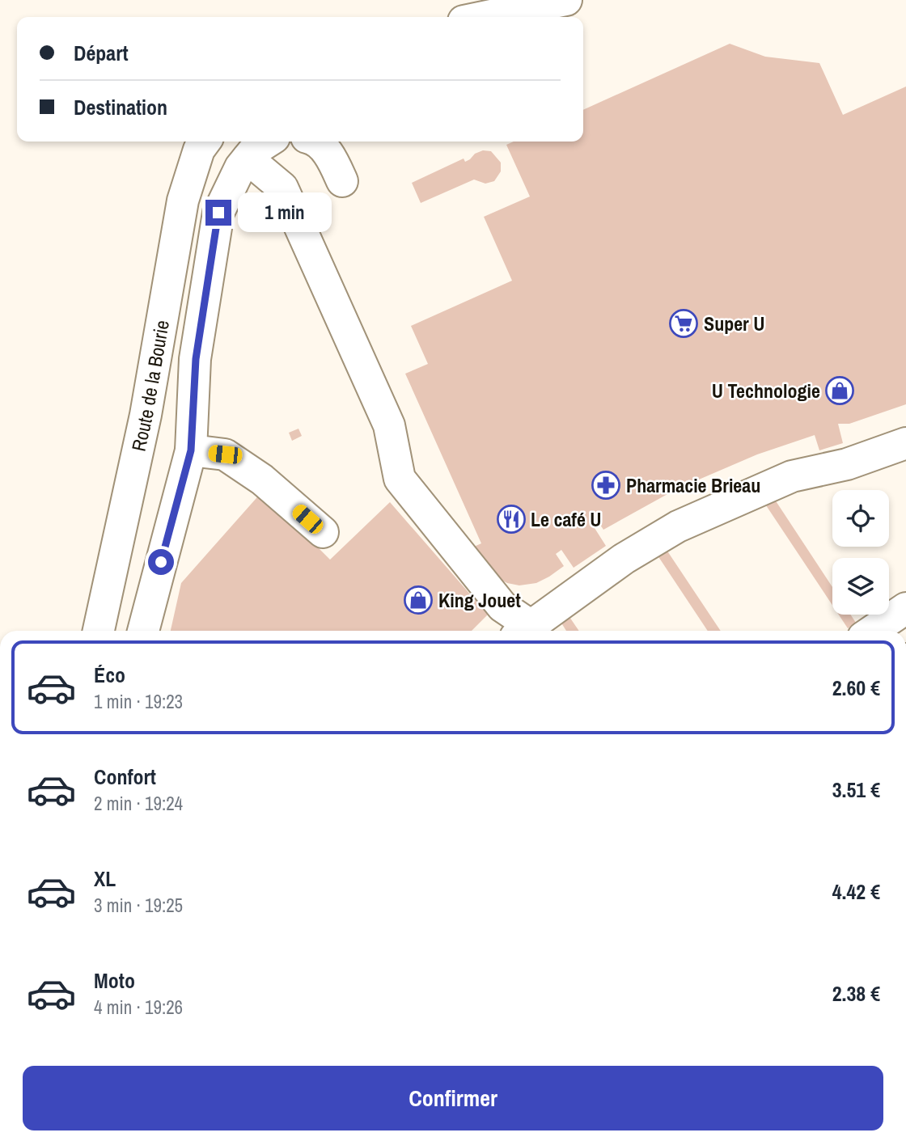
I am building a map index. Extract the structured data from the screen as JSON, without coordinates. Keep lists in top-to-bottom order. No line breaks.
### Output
{"streets":{"street":["Route de la Bourie"]},"places":{"supermarket":["Super U"],"shop":["U Technologie","King Jouet"],"pharmacy":["Pharmacie Brieau"],"restaurant":["Le café U"]},"page":{"banner":["Départ","Destination"],"bubble":"1 min","list":[{"name":"Éco","note":"1 min · 19:23","value":"2.60 €"},{"name":"Confort","note":"2 min · 19:24","value":"3.51 €"},{"name":"XL","note":"3 min · 19:25","value":"4.42 €"},{"name":"Moto","note":"4 min · 19:26","value":"2.38 €"}],"buttons":"Confirmer"}}
